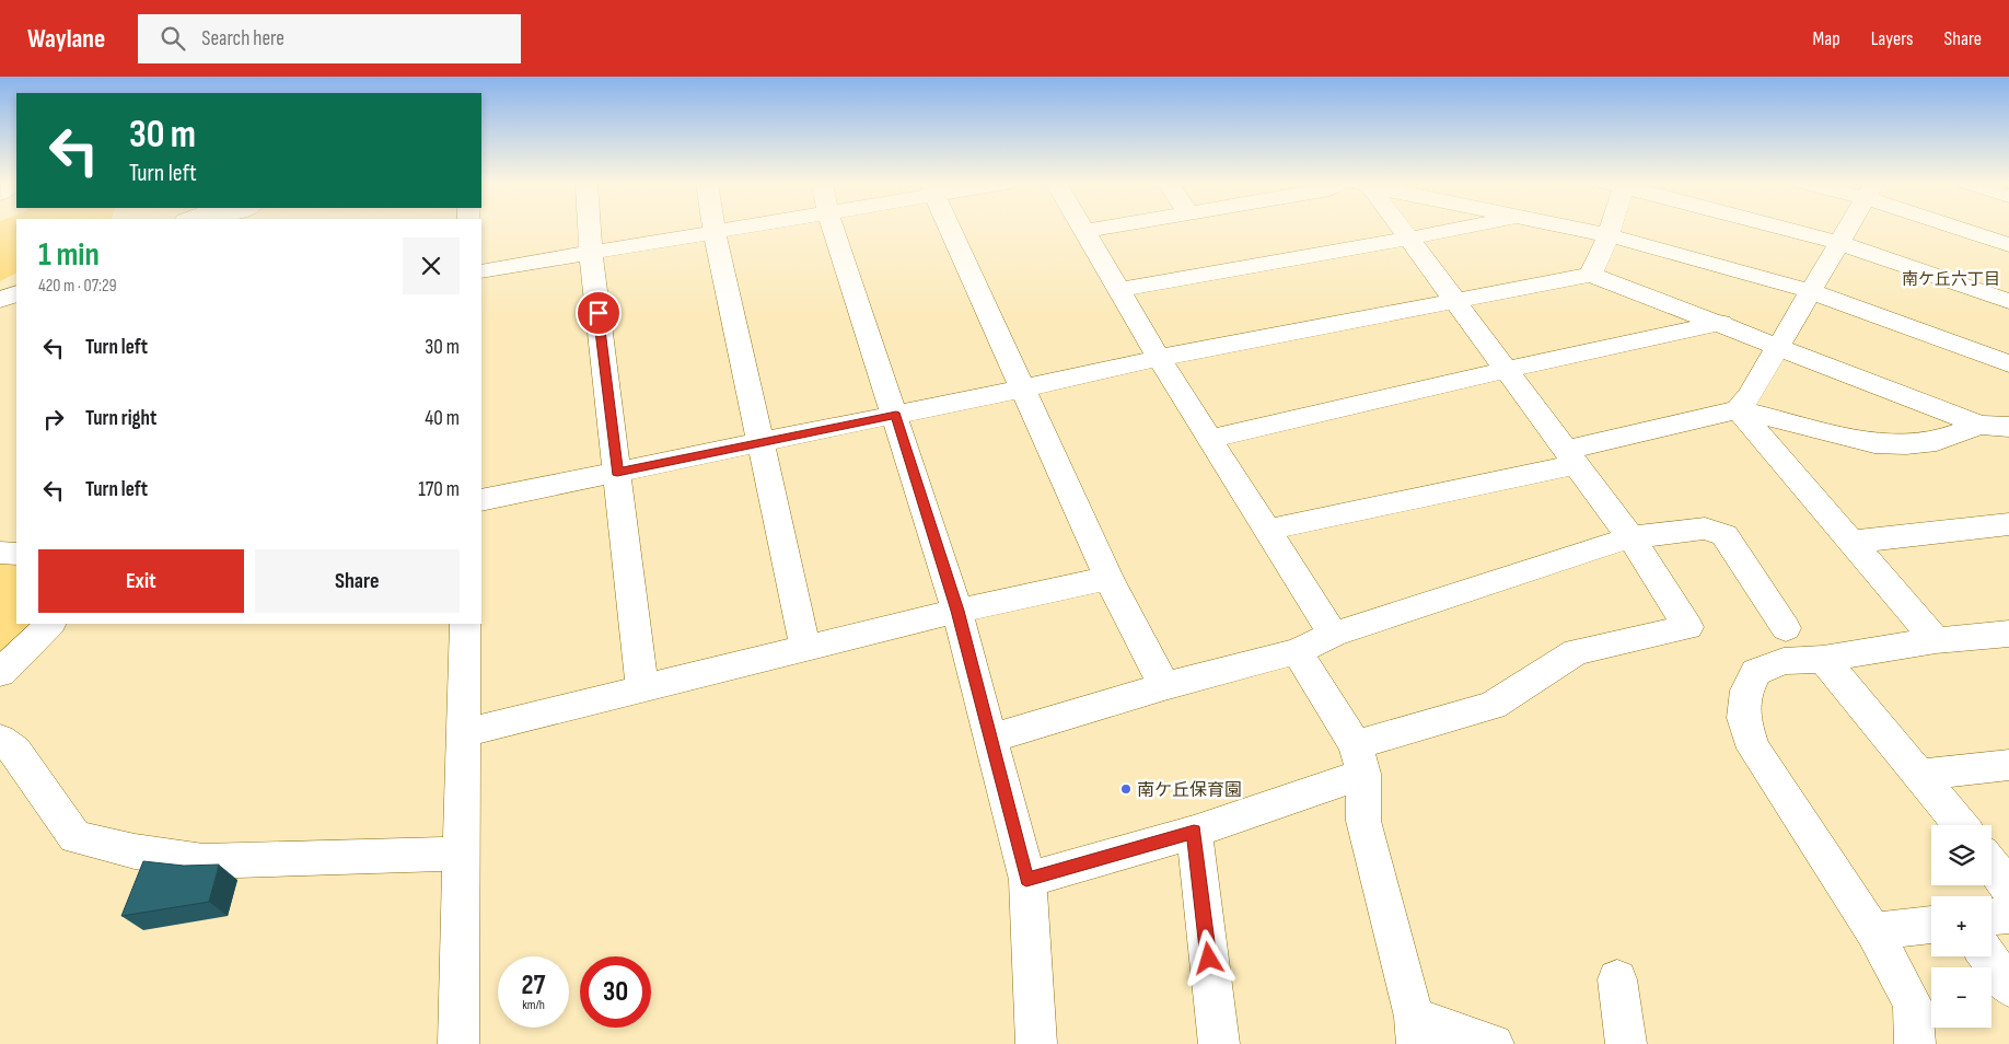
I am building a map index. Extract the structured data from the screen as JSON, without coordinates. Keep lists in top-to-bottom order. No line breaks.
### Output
{"districts":["南ケ丘六丁目"],"places":["南ケ丘保育園"],"page":{"header":"Waylane","search":"Search here","nav":["Map","Layers","Share"],"turn":["30 m","Turn left"],"heading":["1 min","420 m · 07:29"],"list":[{"name":"Turn left","value":"30 m"},{"name":"Turn right","value":"40 m"},{"name":"Turn left","value":"170 m"}],"buttons":["Exit","Share"],"map_buttons":["+","−"],"speed":"27 km/h","limit":"30"}}
